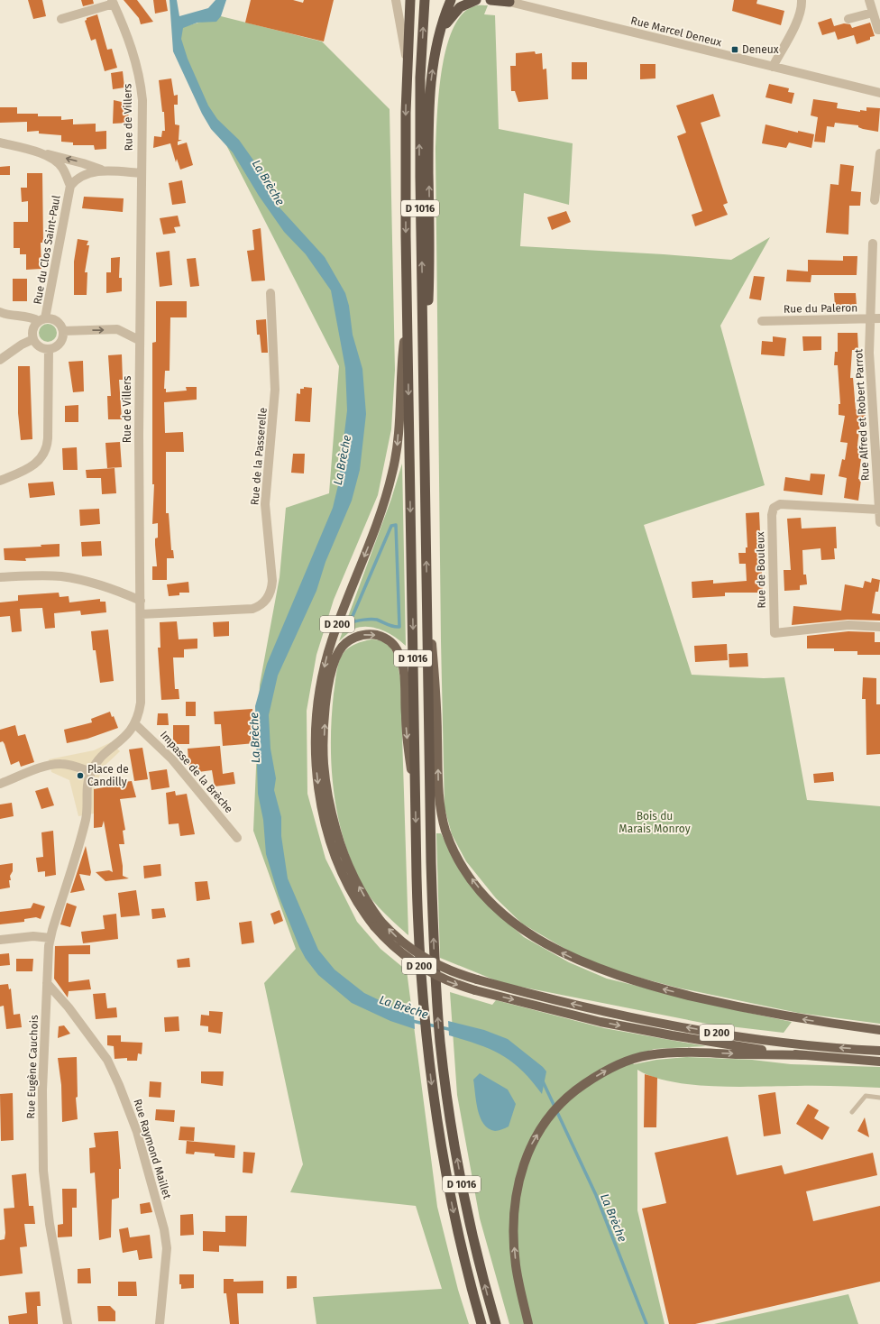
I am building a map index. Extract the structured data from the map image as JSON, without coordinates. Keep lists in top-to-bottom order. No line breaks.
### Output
{"streets":{"highway":["D 1016"],"main road":["D 200"],"street":["Rue Marcel Deneux","Rue de Villers","Rue du Clos Saint-Paul","Rue du Paleron","Rue Alfred et Robert Parrot","Rue de la Passerelle","Rue de Bouleux","Impasse de la Brèche","Rue Eugène Cauchois","Rue Raymond Maillet"]},"crossings":[["Rue de Villers","Rue de la Passerelle"],["Rue de Villers","Impasse de la Brèche"],["Rue de Villers","Rue Eugène Cauchois"],["D 1016","D 200"],["Rue du Paleron","Rue Alfred et Robert Parrot"],["Rue Alfred et Robert Parrot","Rue de Bouleux"],["Rue Eugène Cauchois","Rue Raymond Maillet"]],"water":["La Brèche"],"parks":["Bois du Marais Monroy"],"places":{"transit":["Deneux"],"other":["Place de Candilly"]}}
